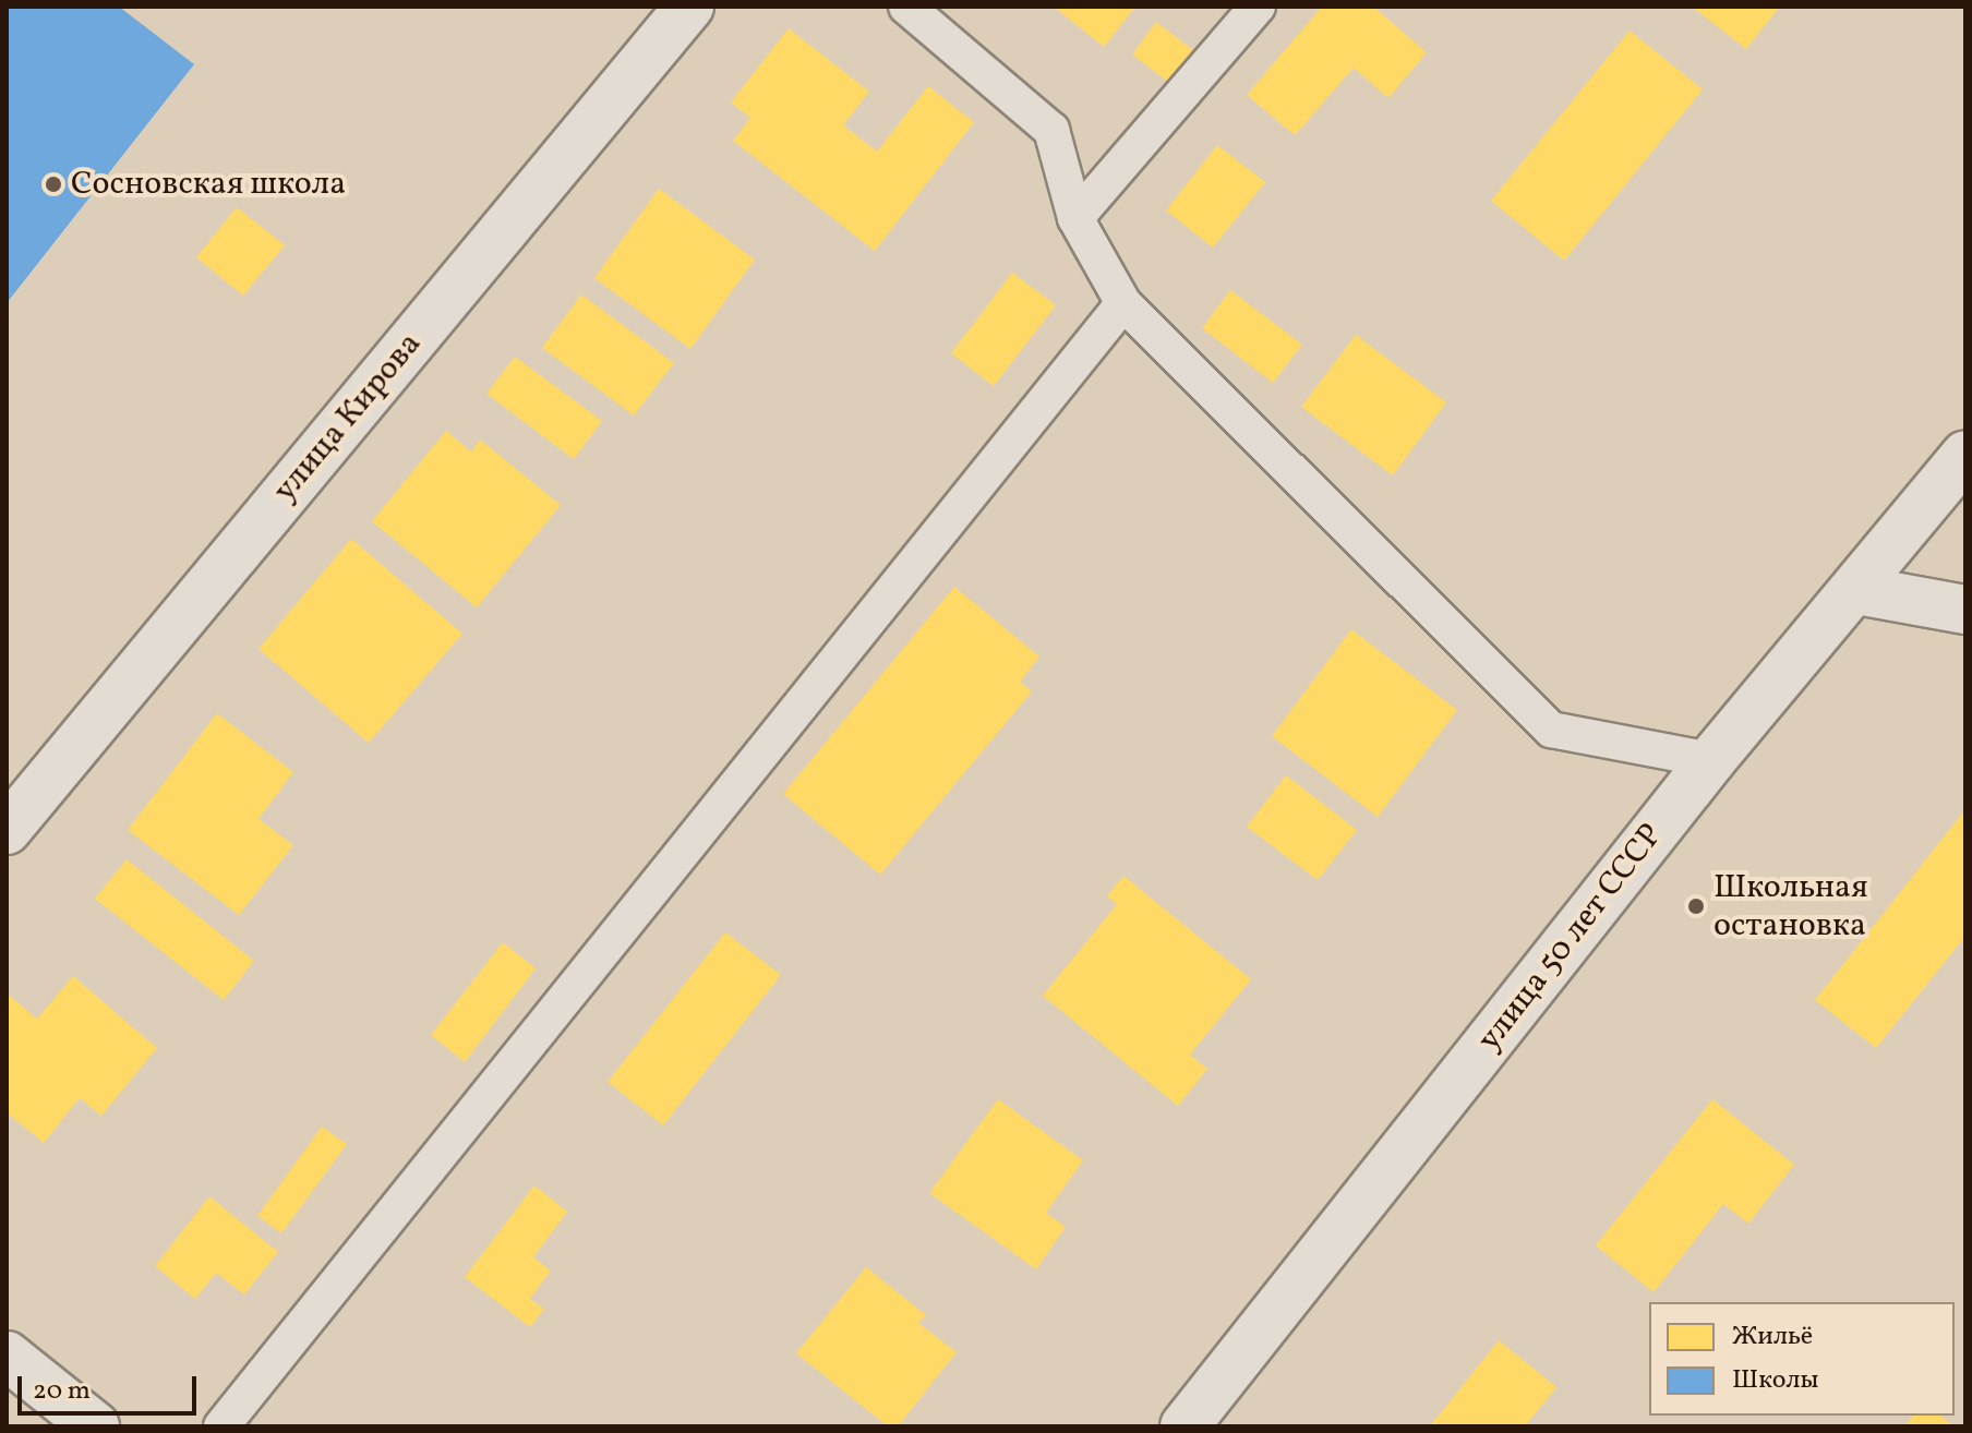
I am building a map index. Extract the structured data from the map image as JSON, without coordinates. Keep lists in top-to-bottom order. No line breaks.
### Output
{"streets":{"street":["улица Кирова","улица 50 лет СССР"]},"places":["Сосновская школа","Школьная остановка"],"legend":["Жильё","Школы"],"scale_bar":"20 m"}
